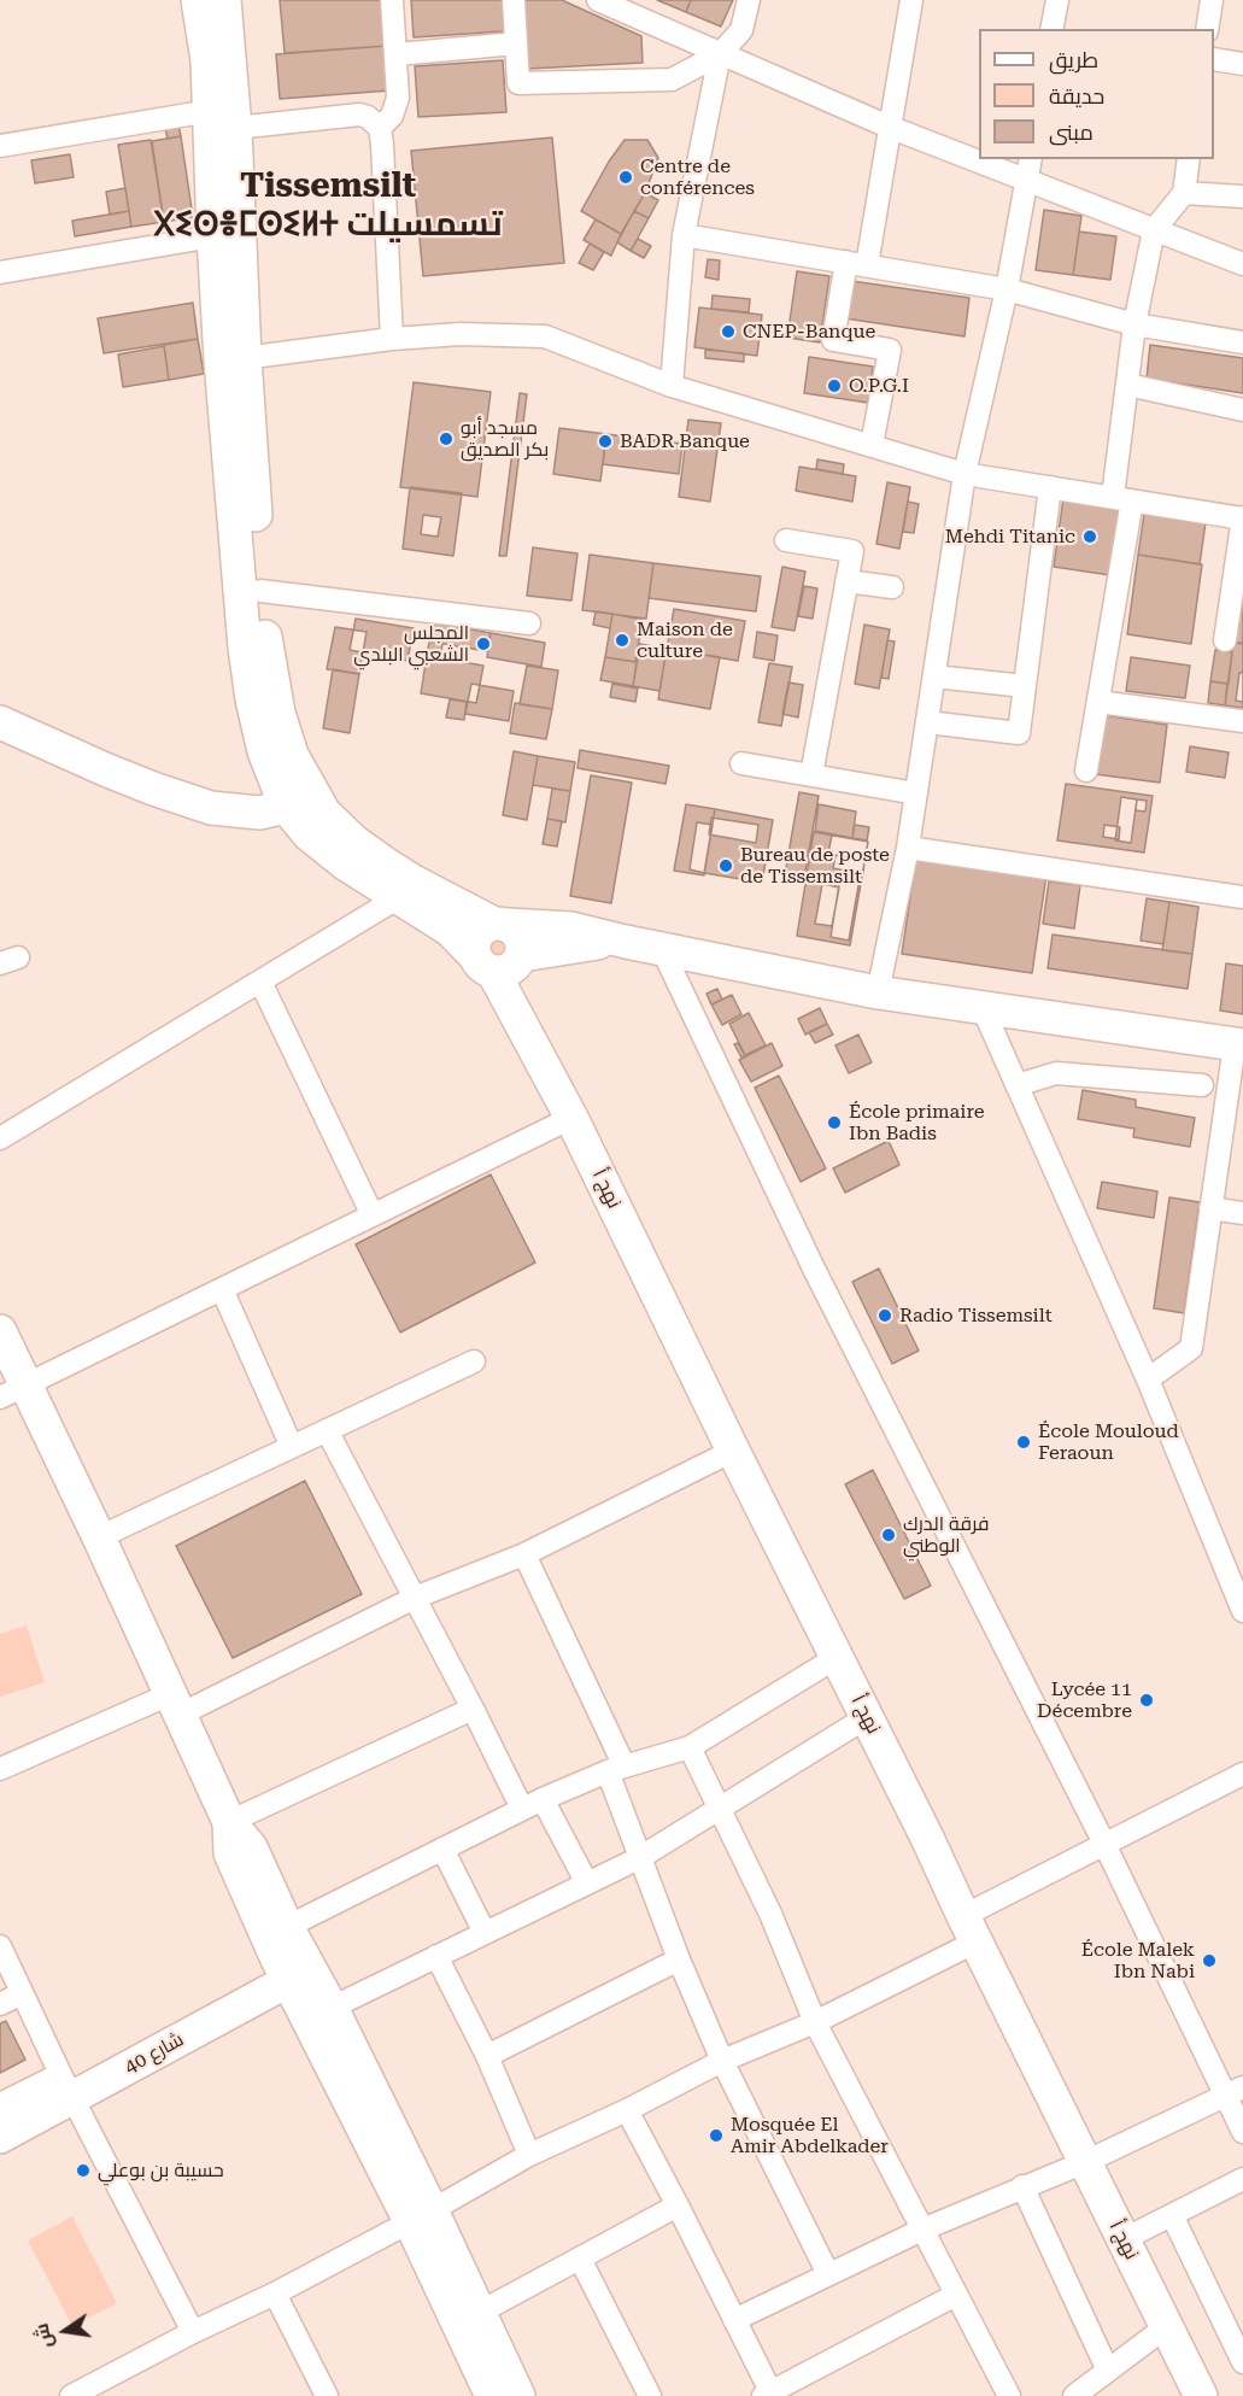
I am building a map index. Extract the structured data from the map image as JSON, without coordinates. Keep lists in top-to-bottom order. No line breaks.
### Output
{"streets":{"street":["نهج أ","شارع 40"]},"districts":["Tissemsilt ⵝⵉⵙⴻⵎⵙⵉⵍⵜ تسمسيلت"],"places":["Centre de conférences","CNEP-Banque","O.P.G.I","مسجد أبو بكر الصديق","BADR Banque","Mehdi Titanic","Maison de culture","المجلس الشعبي البلدي","Bureau de poste de Tissemsilt","École primaire Ibn Badis","Radio Tissemsilt","École Mouloud Feraoun","فرقة الدرك الوطني","Lycée 11 Décembre","École Malek Ibn Nabi","Mosquée El Amir Abdelkader","حسيبة بن بوعلي"],"legend":["طريق","حديقة","مبنى"],"north":"left"}
